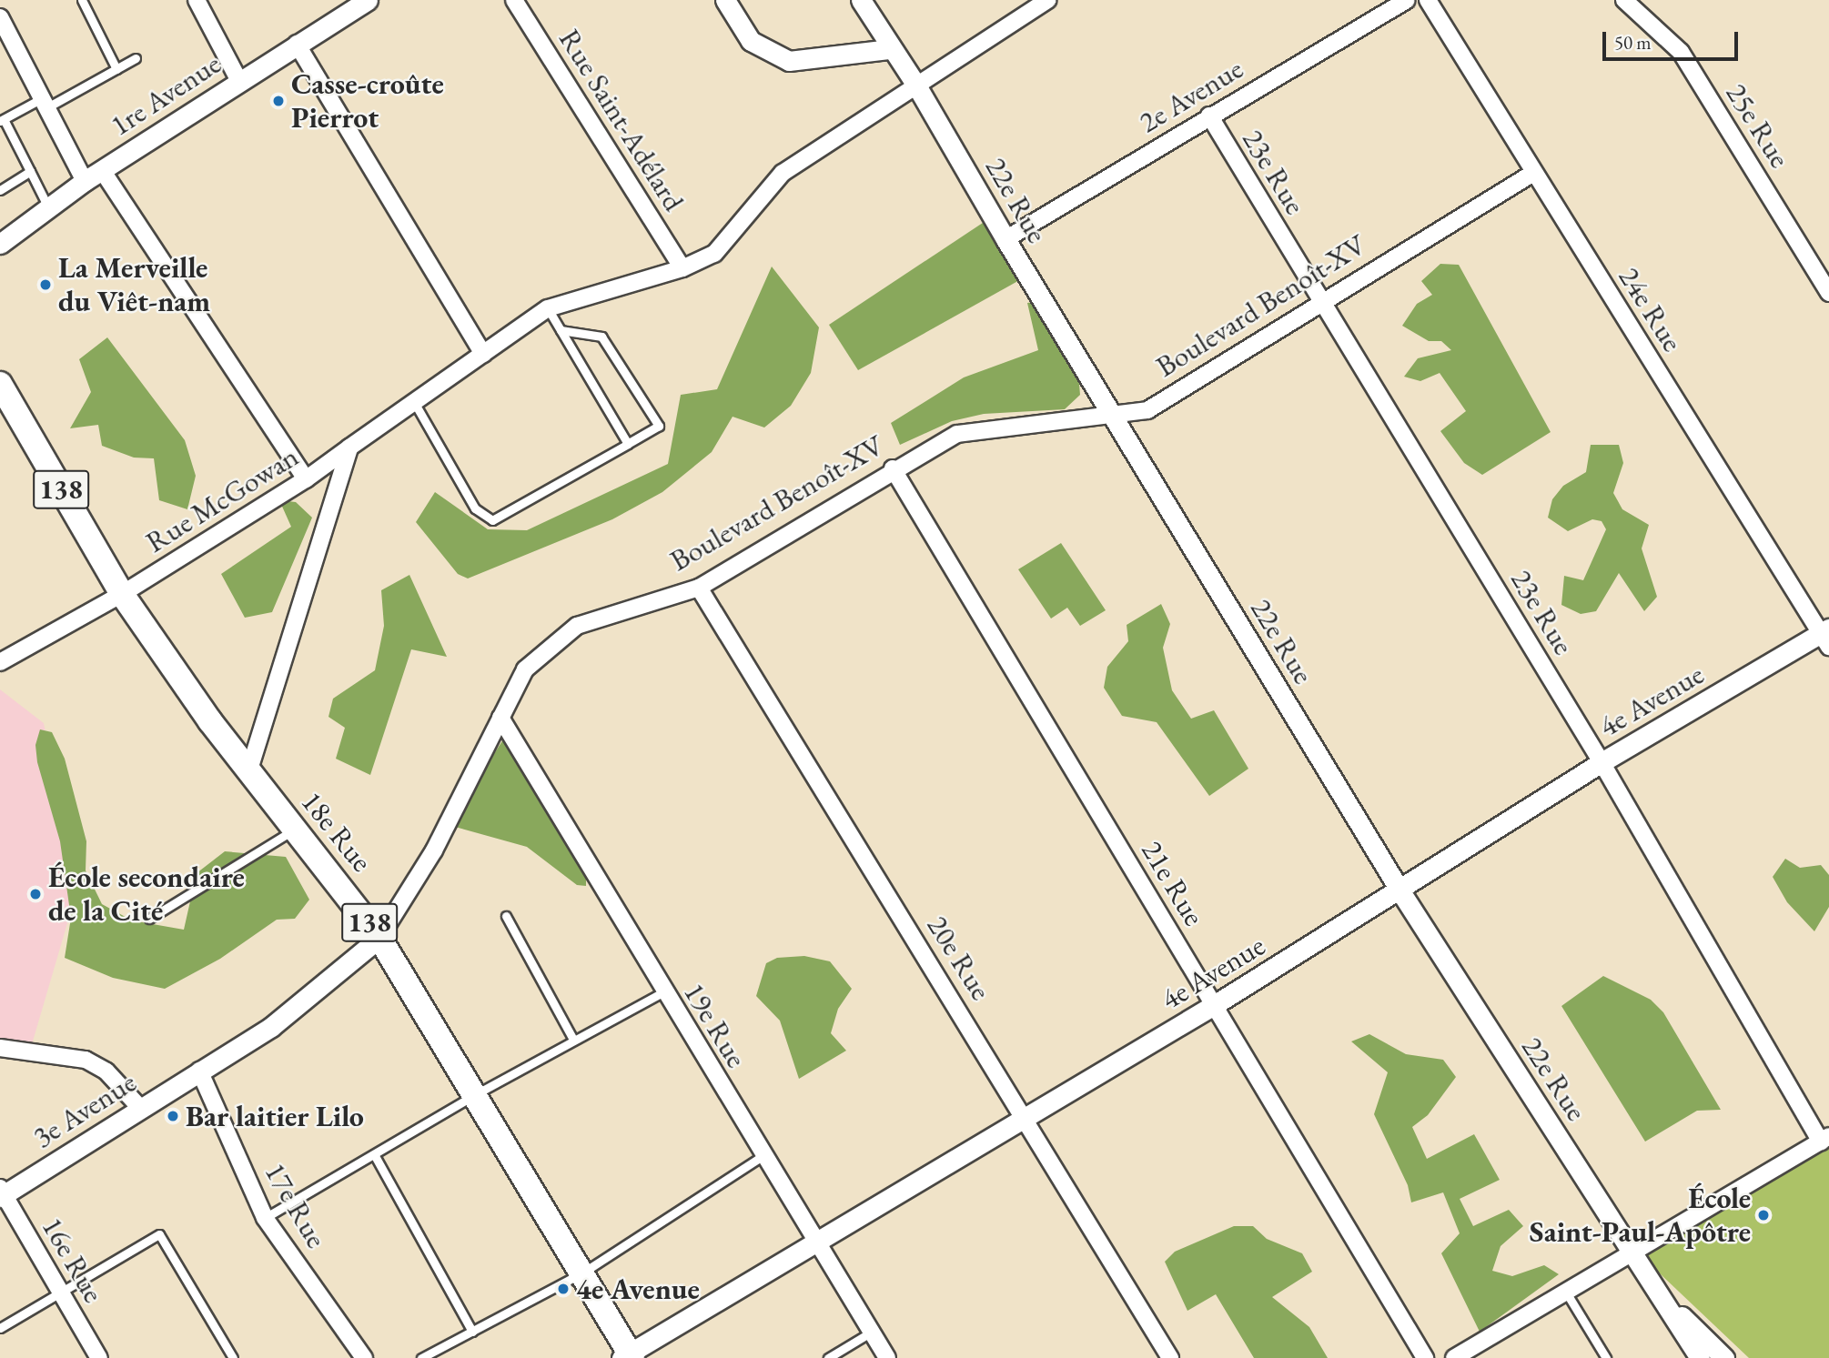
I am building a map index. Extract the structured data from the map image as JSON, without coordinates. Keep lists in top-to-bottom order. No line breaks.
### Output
{"streets":{"main road":["138","18e Rue"],"street":["1re Avenue","2e Avenue","Rue Saint-Adélard","25e Rue","23e Rue","22e Rue","Boulevard Benoît-XV","24e Rue","Rue McGowan","4e Avenue","21e Rue","20e Rue","19e Rue","3e Avenue","17e Rue","16e Rue"]},"crossings":[["2e Avenue","23e Rue"],["2e Avenue","22e Rue"],["Rue Saint-Adélard","Rue McGowan"],["23e Rue","Boulevard Benoît-XV"],["23e Rue","4e Avenue"],["22e Rue","Boulevard Benoît-XV"],["22e Rue","Rue McGowan"],["22e Rue","4e Avenue"],["Boulevard Benoît-XV","24e Rue"],["Boulevard Benoît-XV","18e Rue"],["Boulevard Benoît-XV","21e Rue"],["Boulevard Benoît-XV","20e Rue"],["Boulevard Benoît-XV","19e Rue"],["Boulevard Benoît-XV","3e Avenue"],["Boulevard Benoît-XV","17e Rue"],["24e Rue","4e Avenue"],["Rue McGowan","18e Rue"],["4e Avenue","18e Rue"],["4e Avenue","21e Rue"],["4e Avenue","20e Rue"],["4e Avenue","19e Rue"],["3e Avenue","17e Rue"],["3e Avenue","16e Rue"]],"places":["Casse-croûte Pierrot","La Merveille du Viêt-nam","École secondaire de la Cité","Bar laitier Lilo","École Saint-Paul-Apôtre","4e Avenue"],"scale_bar":"50 m"}
